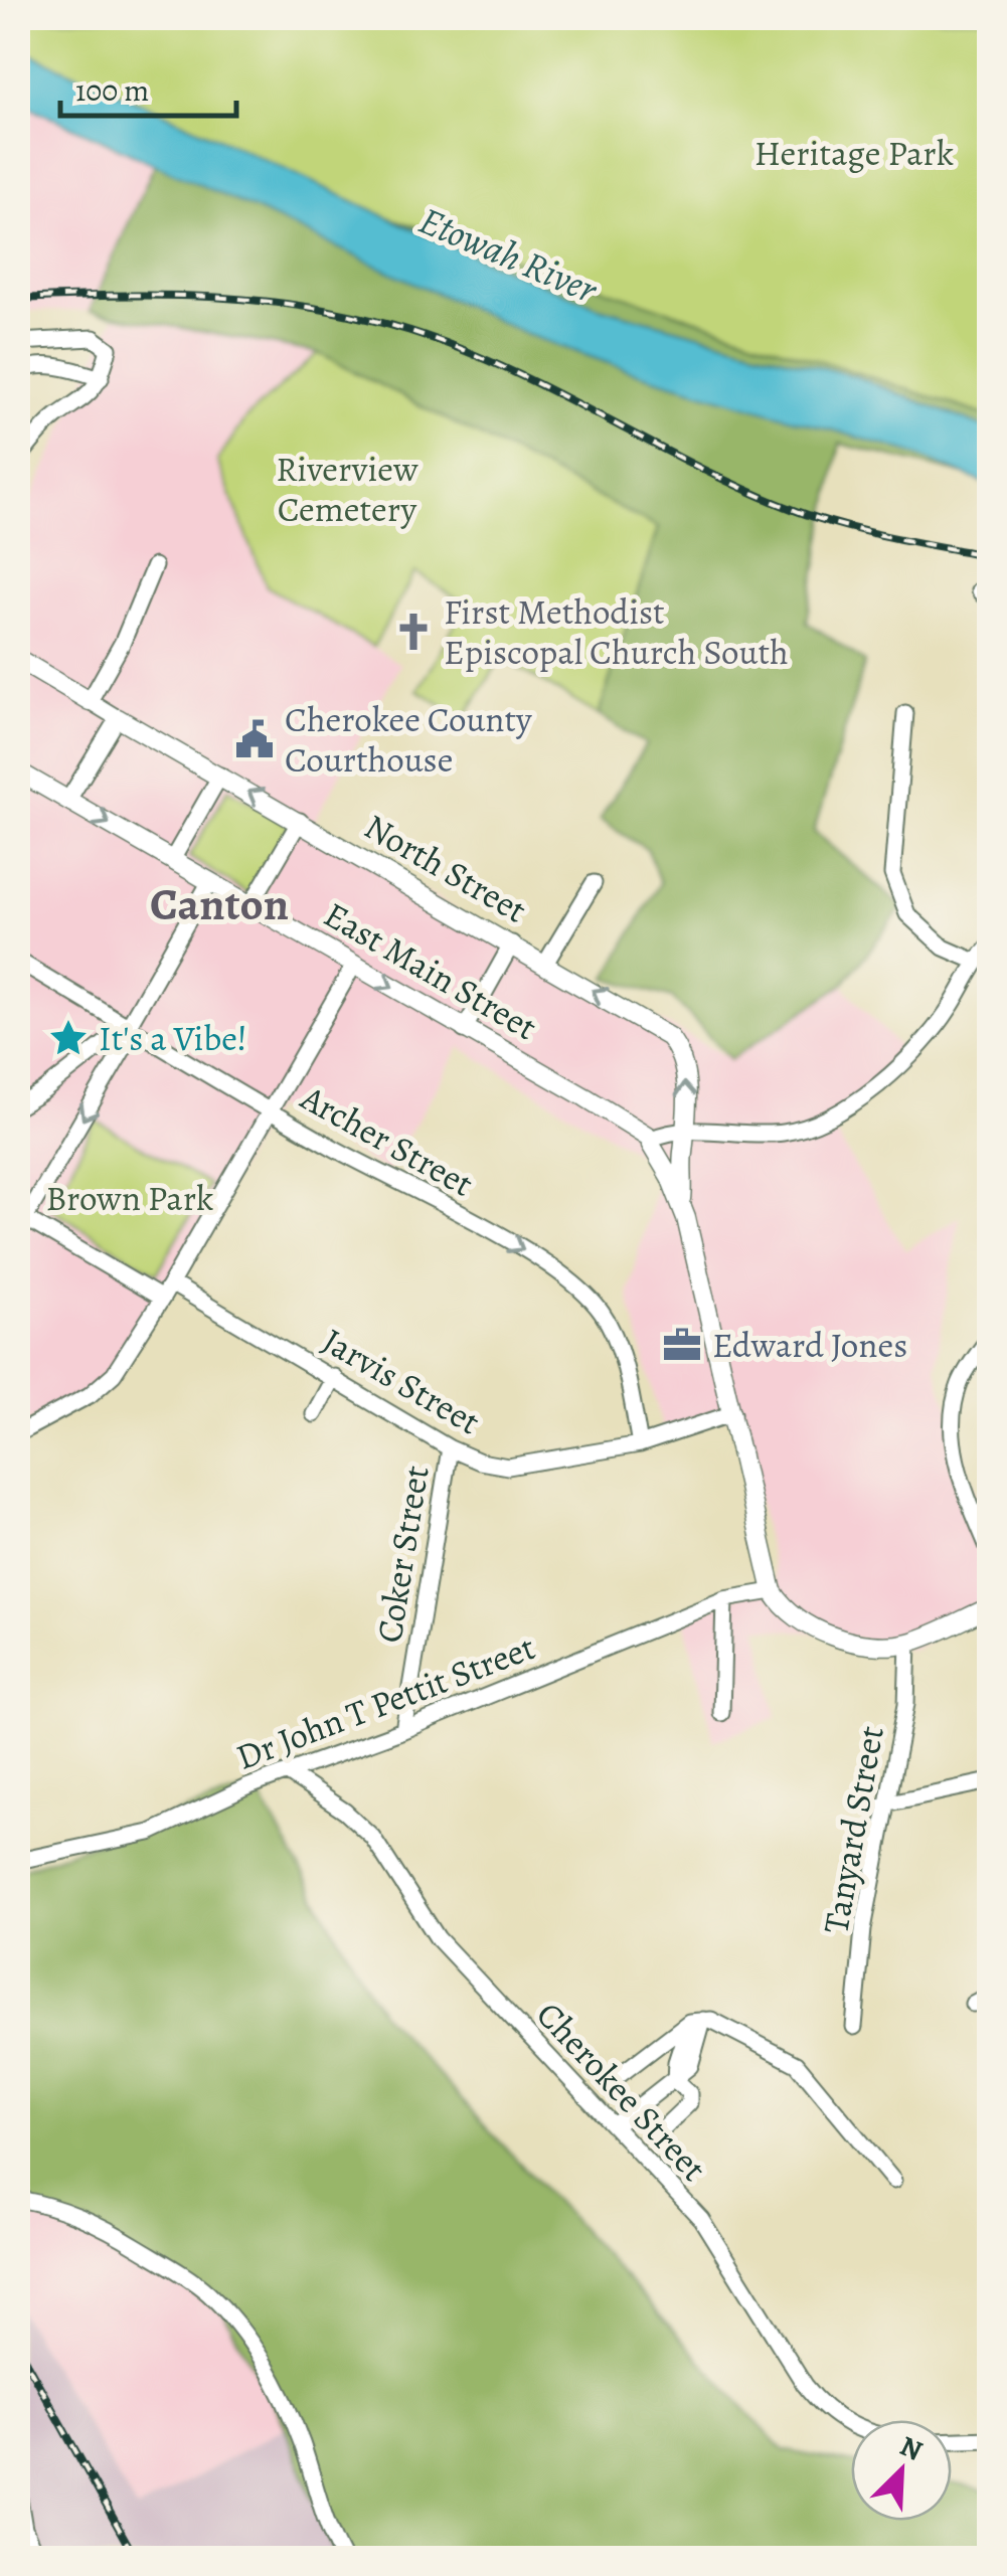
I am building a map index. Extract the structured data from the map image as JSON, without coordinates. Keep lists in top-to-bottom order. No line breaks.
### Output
{"streets":{"main road":["North Street","East Main Street"],"street":["Archer Street","Jarvis Street","Coker Street","Dr John T Pettit Street","Tanyard Street","Cherokee Street"]},"crossings":[["Archer Street","Jarvis Street"],["Jarvis Street","Coker Street"],["Coker Street","Dr John T Pettit Street"],["Dr John T Pettit Street","Cherokee Street"]],"one_way":["North Street","Archer Street"],"districts":["Canton"],"water":["Etowah River"],"parks":["Heritage Park","Riverview Cemetery","Brown Park"],"places":{"church":["First Methodist Episcopal Church South"],"public building":["Cherokee County Courthouse"],"place":["It's a Vibe!"],"office":["Edward Jones"]},"scale_bar":"100 m","north":"top right"}
